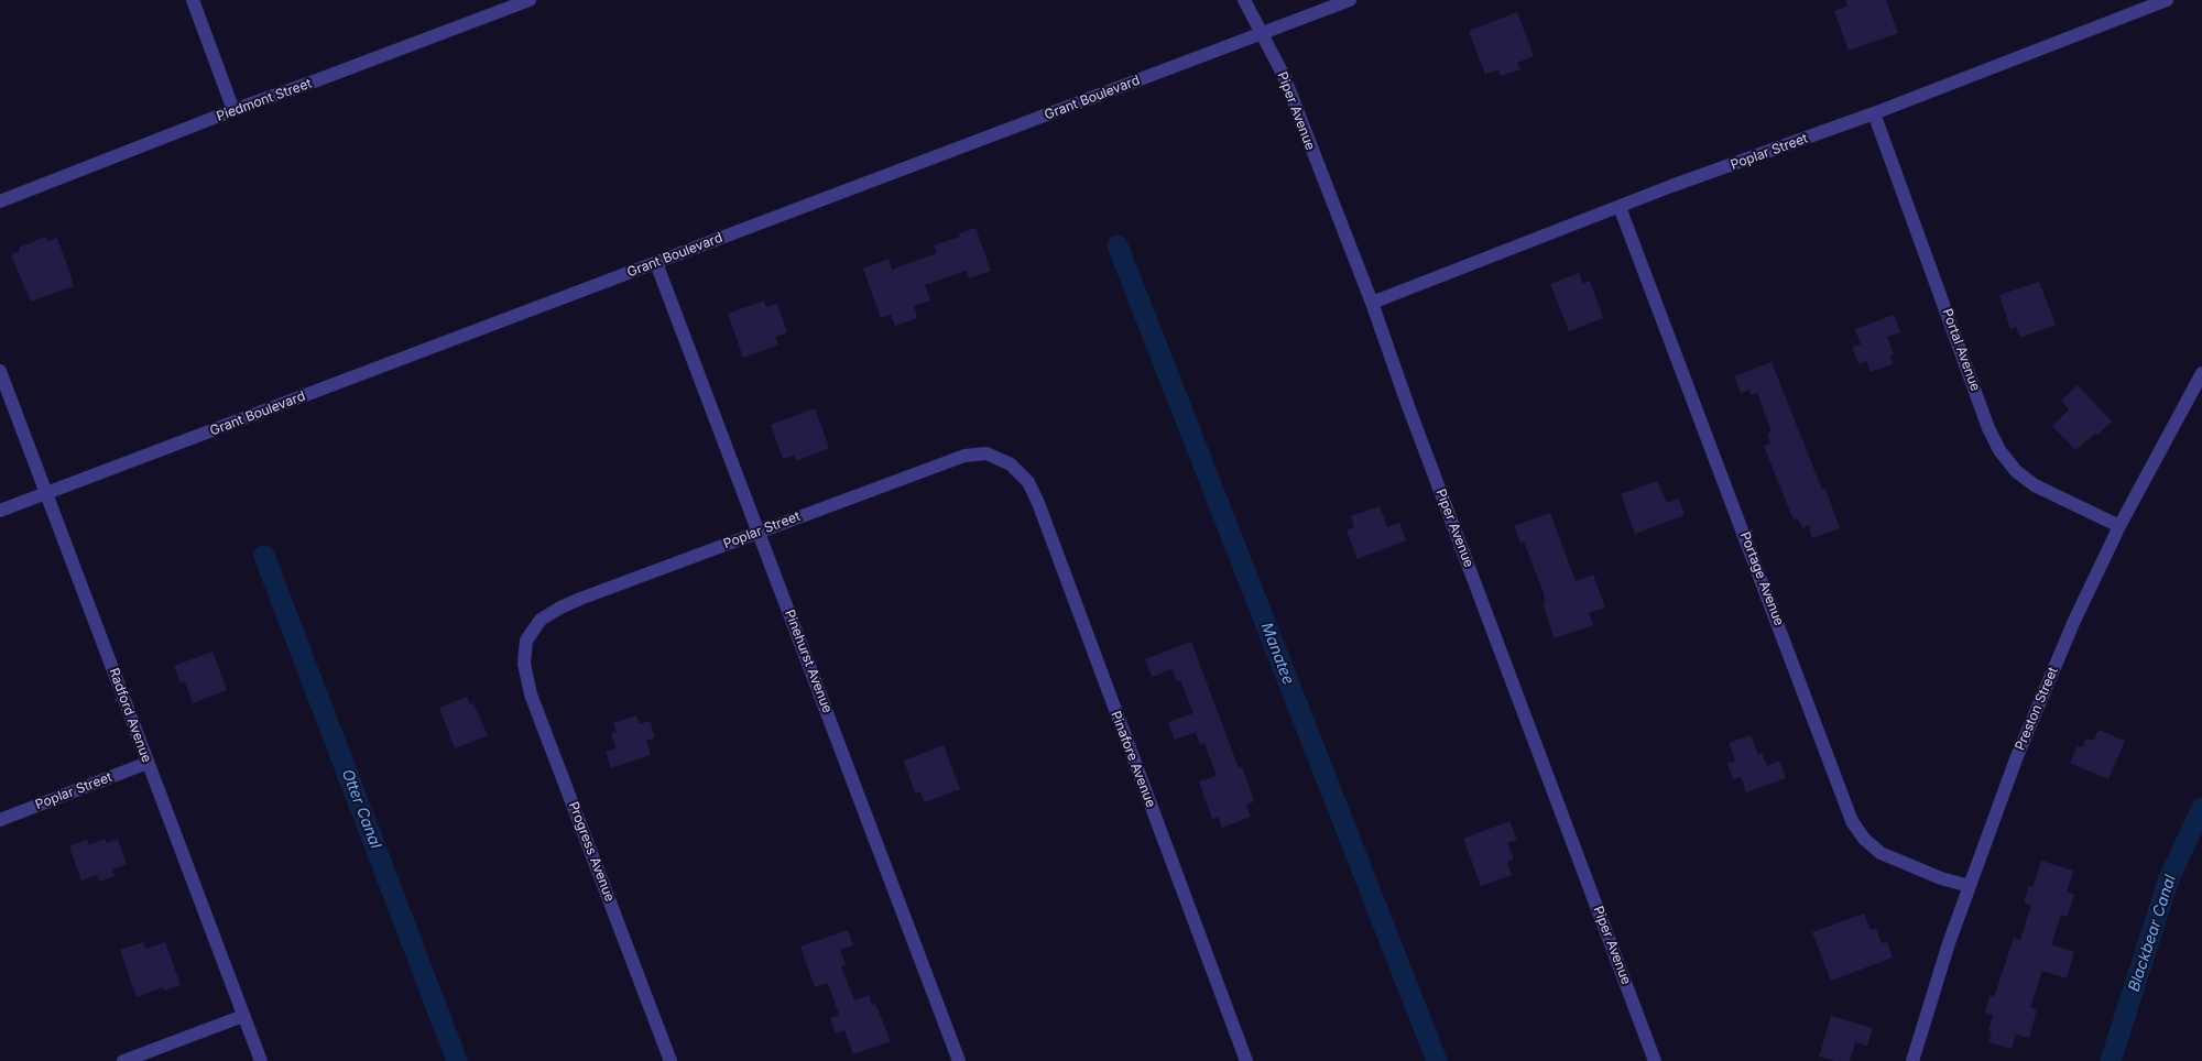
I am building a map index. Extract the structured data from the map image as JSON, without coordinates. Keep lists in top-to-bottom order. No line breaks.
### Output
{"streets":{"street":["Grant Boulevard","Piedmont Street","Piper Avenue","Poplar Street","Portal Avenue","Portage Avenue","Pinehurst Avenue","Preston Street","Radford Avenue","Pinafore Avenue","Progress Avenue"]},"crossings":[["Grant Boulevard","Piper Avenue"],["Grant Boulevard","Pinehurst Avenue"],["Grant Boulevard","Radford Avenue"],["Piper Avenue","Poplar Street"],["Poplar Street","Portal Avenue"],["Poplar Street","Portage Avenue"],["Poplar Street","Pinehurst Avenue"],["Poplar Street","Radford Avenue"],["Poplar Street","Pinafore Avenue"],["Poplar Street","Progress Avenue"],["Portal Avenue","Preston Street"],["Portage Avenue","Preston Street"]],"water":["Manatee","Otter Canal","Blackbear Canal"]}
